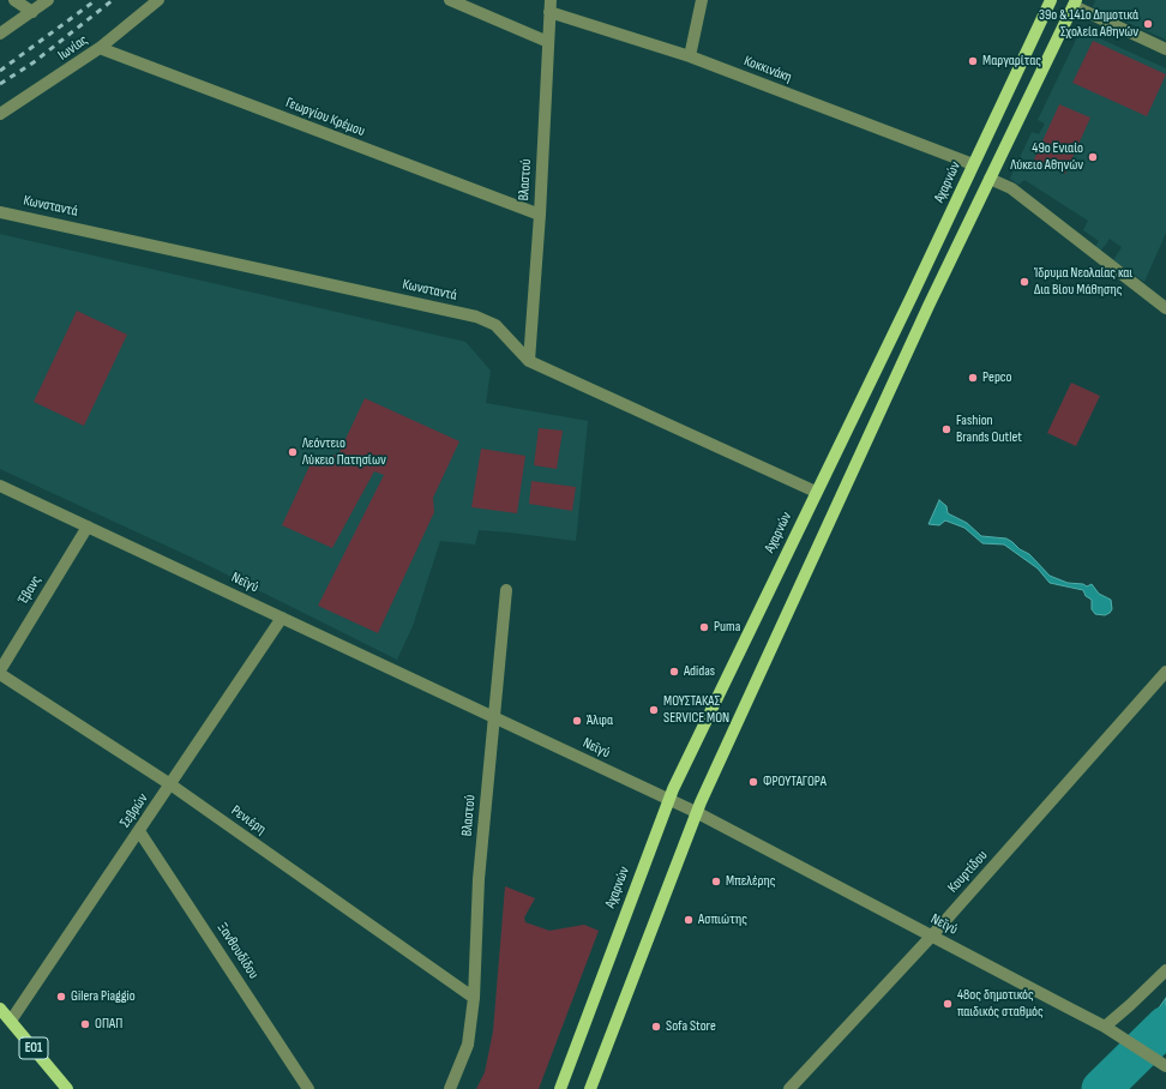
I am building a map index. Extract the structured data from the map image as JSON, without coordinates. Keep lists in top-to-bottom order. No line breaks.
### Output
{"streets":{"main road":["Αχαρνών","ΕΟ1"],"street":["Ιωνίας","Κοκκινάκη","Γεωργίου Κρέμου","Βλαστού","Κωνσταντά","Νεϊγύ","Έβανς","Σεβρών","Ρενιέρη","Κουρτίδου","Ξανθουδίδου"]},"crossings":[["Ιωνίας","Γεωργίου Κρέμου"],["Κοκκινάκη","Βλαστού"],["Κοκκινάκη","Αχαρνών"],["Γεωργίου Κρέμου","Βλαστού"],["Βλαστού","Κωνσταντά"],["Βλαστού","Νεϊγύ"],["Βλαστού","Ρενιέρη"],["Αχαρνών","Κωνσταντά"],["Αχαρνών","Νεϊγύ"],["Νεϊγύ","Έβανς"],["Νεϊγύ","Σεβρών"],["Νεϊγύ","Κουρτίδου"],["Σεβρών","Ρενιέρη"],["Σεβρών","Ξανθουδίδου"],["Σεβρών","ΕΟ1"]],"places":["39ο & 141ο Δημοτικά Σχολεία Αθηνών","Μαργαρίτας","49ο Ενιαίο Λύκειο Αθηνών","Ίδρυμα Νεολαίας και Δια Βίου Μάθησης","Pepco","Fashion Brands Outlet","Λεόντειο Λύκειο Πατησίων","Puma","Adidas","ΜΟΥΣΤΑΚΑΣ SERVICE ΜΟΝ","Άλφα","ΦΡΟΥΤΑΓΟΡΑ","Μπελέρης","Ασπιώτης","Gilera Piaggio","48ος δημοτικός παιδικός σταθμός","ΟΠΑΠ","Sofa Store"]}
